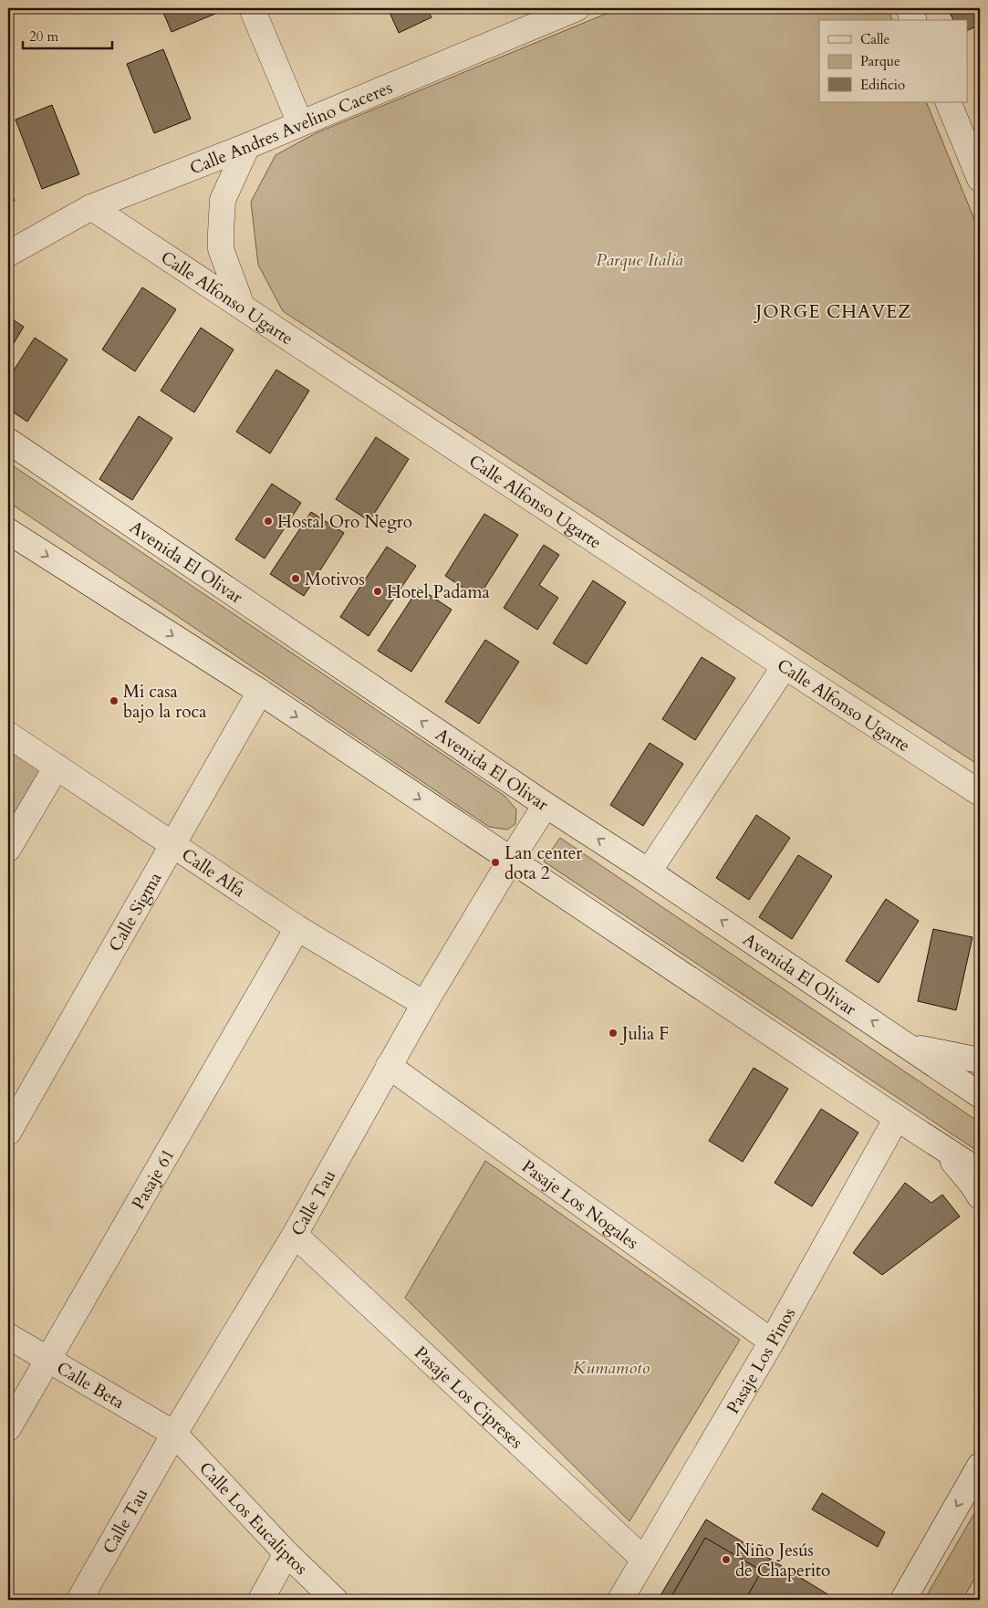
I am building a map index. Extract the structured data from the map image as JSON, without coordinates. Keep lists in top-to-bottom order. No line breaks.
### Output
{"streets":{"street":["Calle Andres Avelino Caceres","Calle Alfonso Ugarte","Avenida El Olivar","Calle Alfa","Calle Sigma","Pasaje 61","Calle Tau","Pasaje Los Nogales","Pasaje Los Pinos","Calle Beta","Pasaje Los Cipreses","Calle Los Eucaliptos"]},"crossings":[["Calle Andres Avelino Caceres","Calle Alfonso Ugarte"],["Avenida El Olivar","Calle Tau"],["Calle Alfa","Calle Sigma"],["Calle Alfa","Pasaje 61"],["Calle Alfa","Calle Tau"],["Pasaje 61","Calle Beta"],["Calle Tau","Pasaje Los Nogales"],["Calle Tau","Calle Beta"],["Calle Tau","Pasaje Los Cipreses"],["Calle Tau","Calle Los Eucaliptos"],["Pasaje Los Nogales","Pasaje Los Pinos"],["Pasaje Los Pinos","Pasaje Los Cipreses"],["Calle Beta","Calle Los Eucaliptos"]],"districts":["JORGE CHAVEZ"],"parks":["Parque Italia","Kumamoto"],"places":["Hostal Oro Negro","Motivos","Hotel Padama","Mi casa bajo la roca","Lan center dota 2","Julia F","Niño Jesús de Chaperito"],"legend":["Calle","Parque","Edificio"],"scale_bar":"20 m"}
